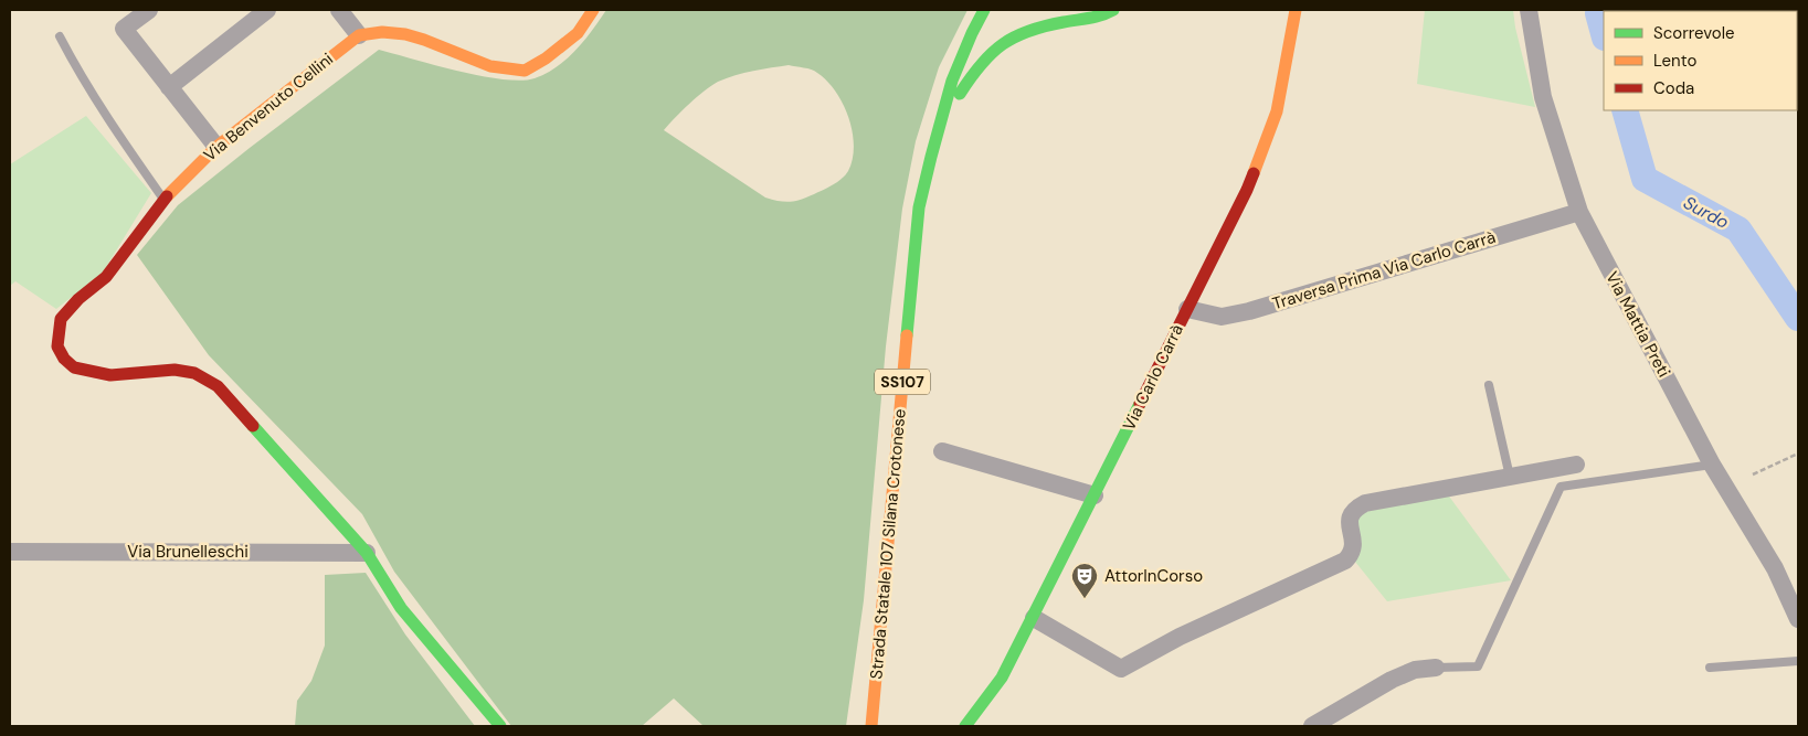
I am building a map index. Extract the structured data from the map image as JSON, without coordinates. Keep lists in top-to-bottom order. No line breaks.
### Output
{"streets":{"main road":["Via Benvenuto Cellini","Via Carlo Carrà","SS107","Strada Statale 107 Silana Crotonese"],"street":["Traversa Prima Via Carlo Carrà","Via Mattia Preti","Via Brunelleschi"]},"crossings":[["Via Benvenuto Cellini","Via Brunelleschi"],["Traversa Prima Via Carlo Carrà","Via Mattia Preti"],["Traversa Prima Via Carlo Carrà","Via Carlo Carrà"]],"water":["Surdo"],"places":{"theatre":["AttorInCorso"]},"legend":["Scorrevole","Lento","Coda"]}
